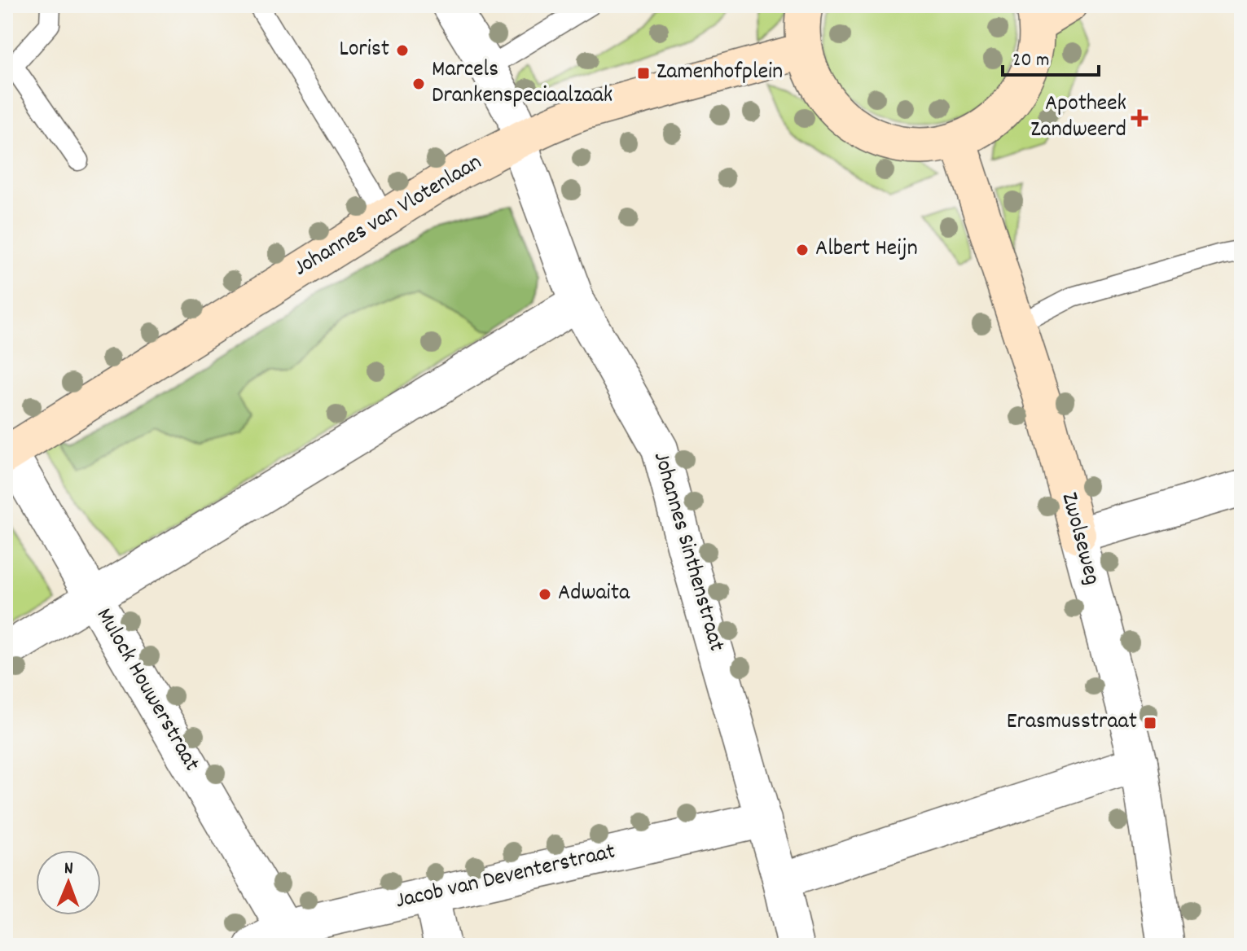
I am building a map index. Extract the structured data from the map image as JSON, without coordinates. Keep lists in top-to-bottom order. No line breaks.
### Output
{"streets":{"street":["Johannes van Vlotenlaan","Zwolseweg","Johannes Sinthenstraat","Mulock Houwerstraat","Jacob van Deventerstraat"]},"crossings":[["Johannes van Vlotenlaan","Johannes Sinthenstraat"],["Johannes van Vlotenlaan","Mulock Houwerstraat"],["Johannes Sinthenstraat","Jacob van Deventerstraat"],["Mulock Houwerstraat","Jacob van Deventerstraat"]],"places":{"other":["Lorist","Marcels Drankenspeciaalzaak","Albert Heijn","Adwaita"],"transit":["Zamenhofplein","Erasmusstraat"],"health":["Apotheek Zandweerd"]},"scale_bar":"20 m","north":"top"}
